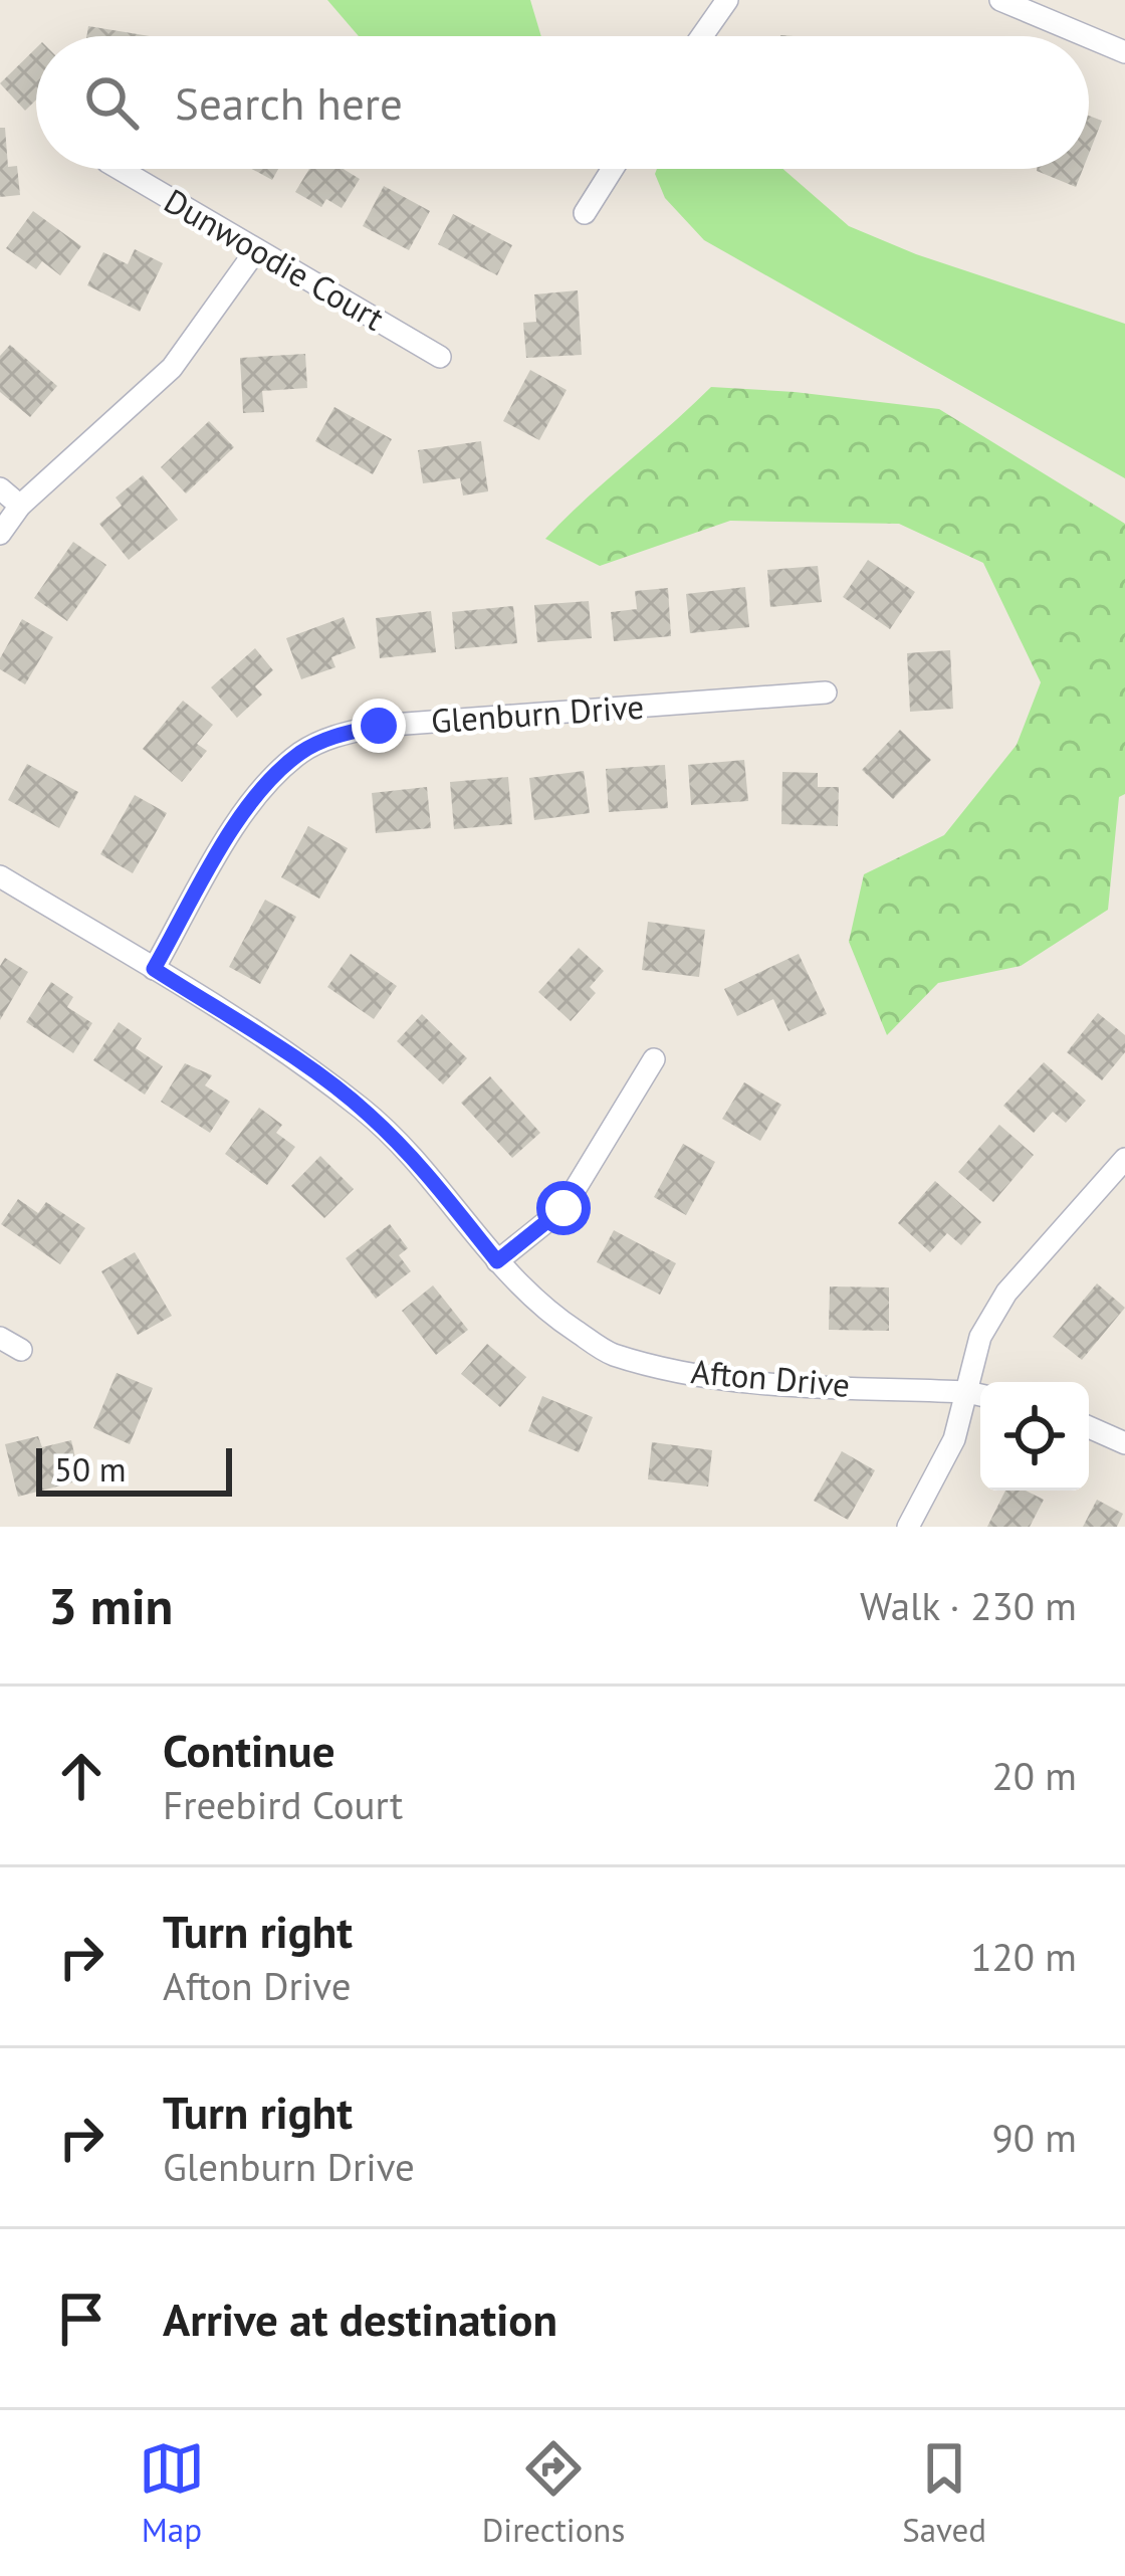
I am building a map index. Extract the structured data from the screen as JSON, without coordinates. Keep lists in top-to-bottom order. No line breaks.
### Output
{"streets":{"street":["Dunwoodie Court","Glenburn Drive","Afton Drive"]},"crossings":[["Glenburn Drive","Afton Drive"]],"scale_bar":"50 m","page":{"search":"Search here","scale":"50 m","heading":["3 min","Walk · 230 m"],"list":[["Continue","Freebird Court","20 m"],["Turn right","Afton Drive","120 m"],["Turn right","Glenburn Drive","90 m"],"Arrive at destination"],"nav":["Map","Directions","Saved"]}}
